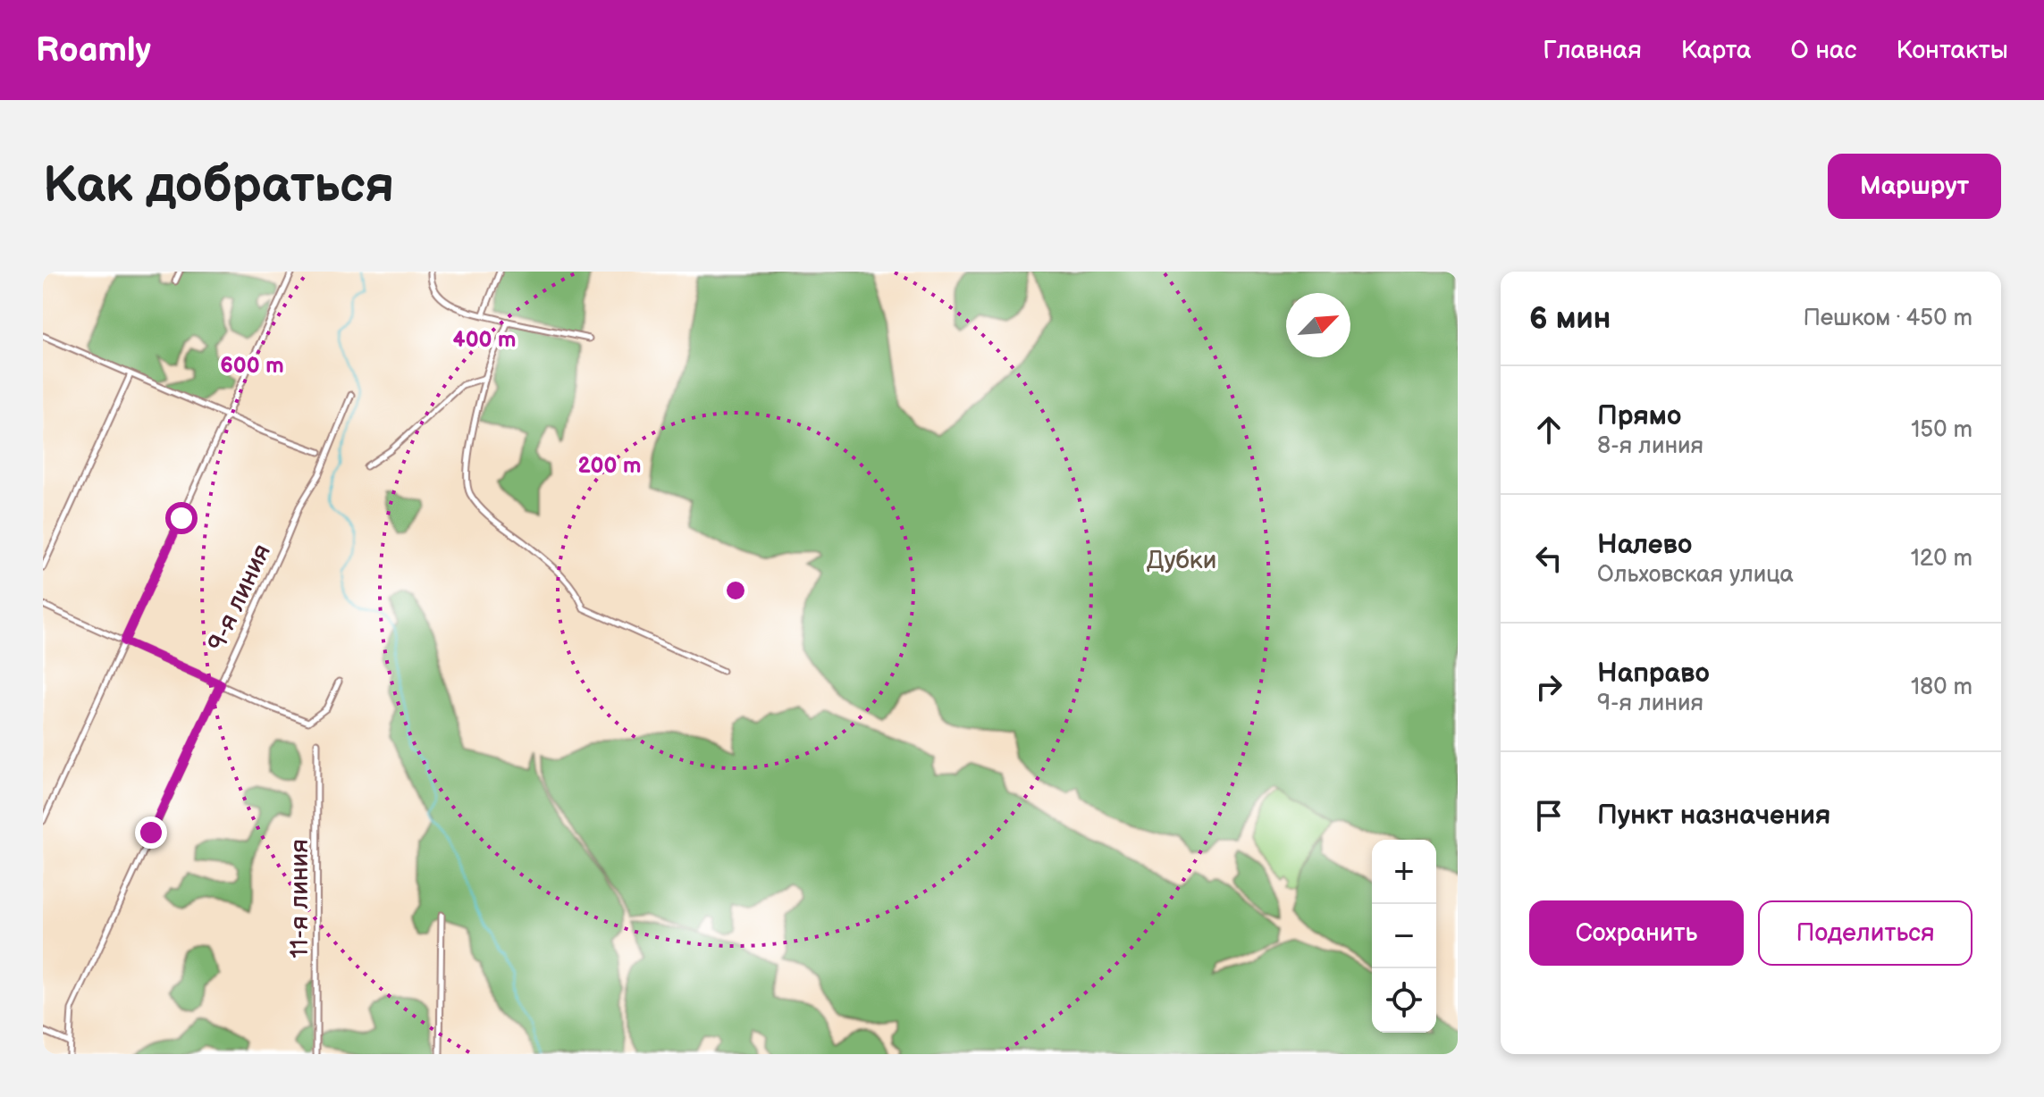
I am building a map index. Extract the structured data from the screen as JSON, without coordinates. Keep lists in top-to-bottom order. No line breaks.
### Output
{"streets":{"street":["9-я линия","11-я линия"]},"parks":["Дубки"],"north":"top right","page":{"header":"Roamly","nav":["Главная","Карта","О нас","Контакты"],"buttons":["Маршрут",["Сохранить","Поделиться"]],"title":"Как добраться","heading":["6 мин","Пешком · 450 m"],"list":[["Прямо","8-я линия","150 m"],["Налево","Ольховская улица","120 m"],["Направо","9-я линия","180 m"],"Пункт назначения"],"map_buttons":["+","−"]},"rings":["400 m","600 m","200 m"]}
